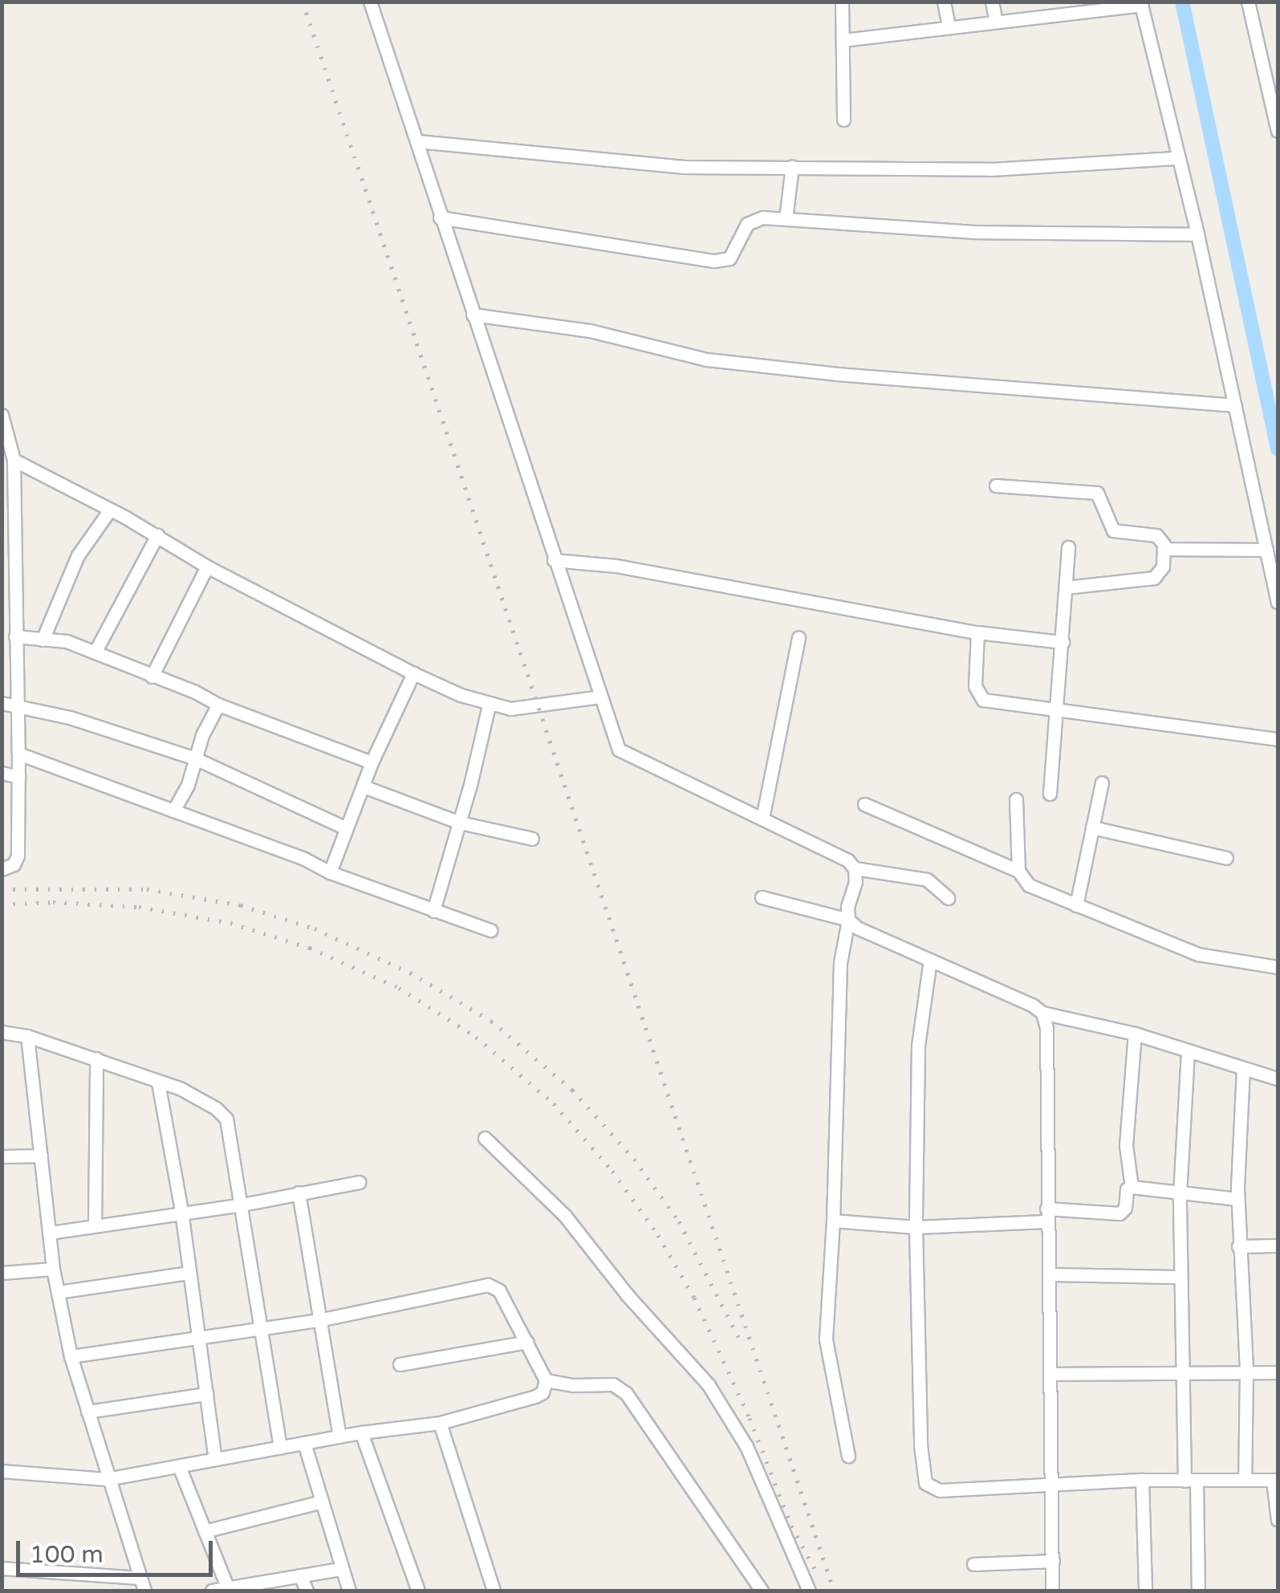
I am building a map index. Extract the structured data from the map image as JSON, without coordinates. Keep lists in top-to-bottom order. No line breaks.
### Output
{"scale_bar":"100 m"}
